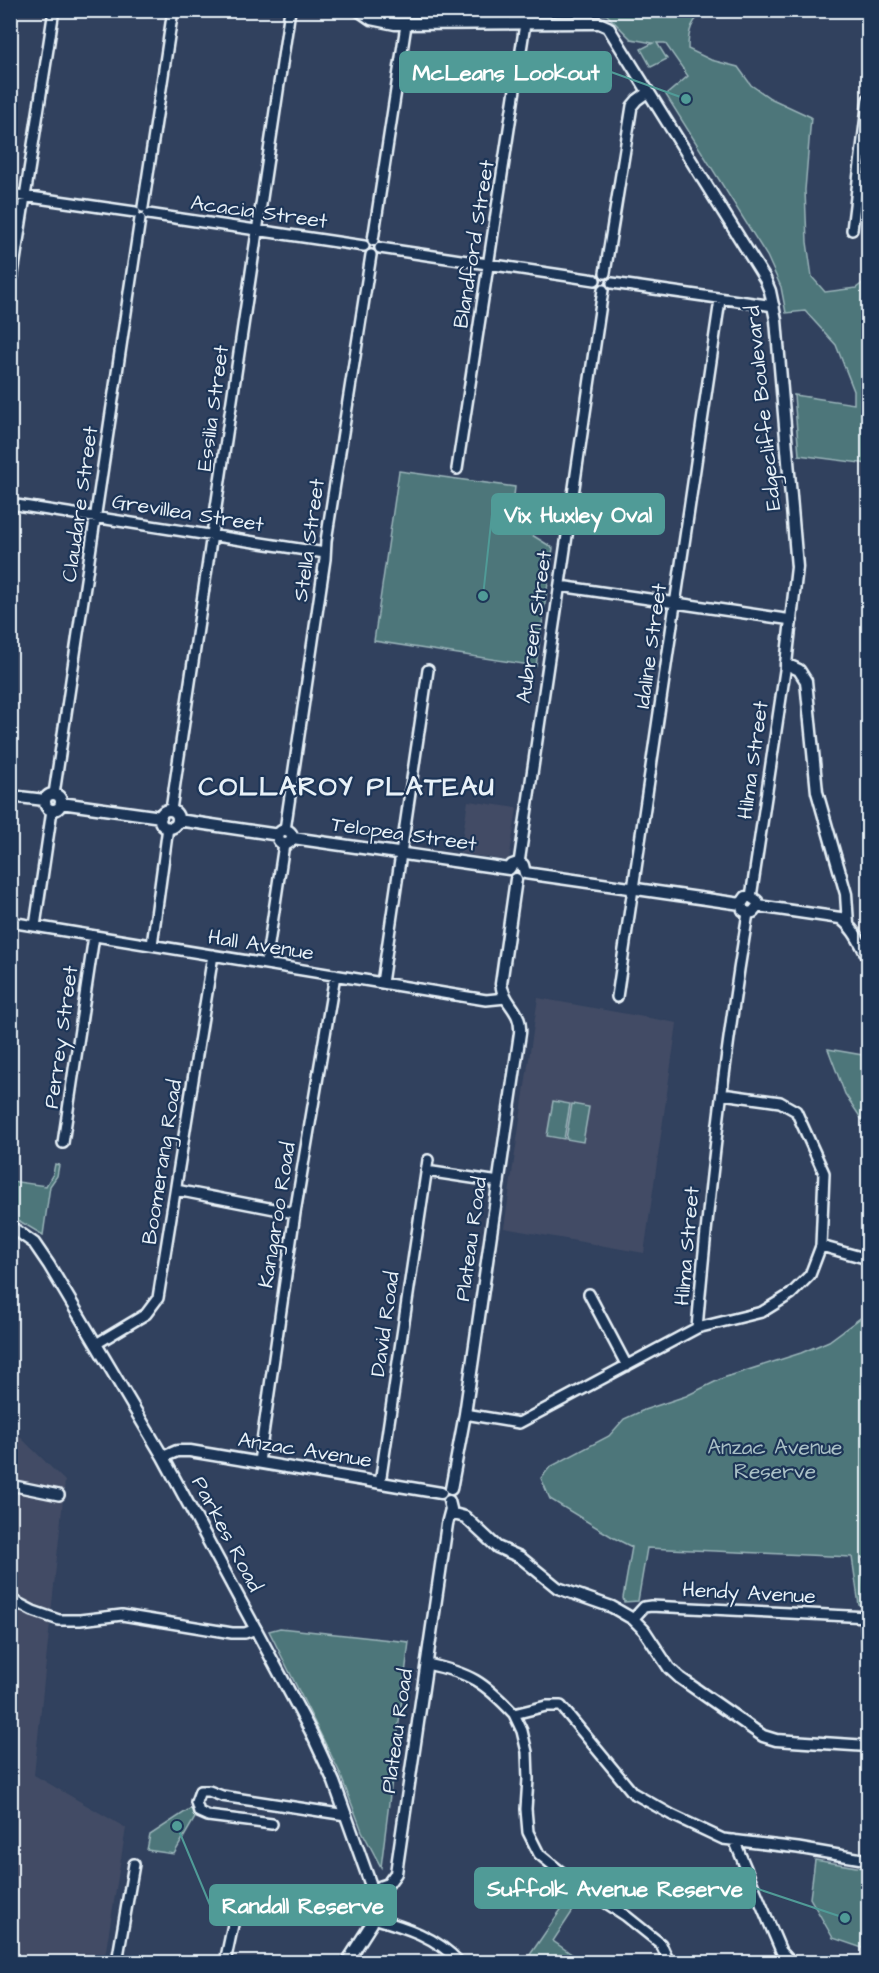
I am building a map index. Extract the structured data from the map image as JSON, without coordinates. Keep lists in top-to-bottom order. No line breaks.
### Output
{"streets":{"street":["Acacia Street","Blandford Street","Essilia Street","Edgecliffe Boulevard","Claudare Street","Grevillea Street","Stella Street","Aubreen Street","Idaline Street","Hilma Street","Telopea Street","Hall Avenue","Perrey Street","Boomerang Road","Kangaroo Road","Plateau Road","David Road","Anzac Avenue","Parkes Road","Hendy Avenue"]},"crossings":[["Acacia Street","Essilia Street"],["Acacia Street","Claudare Street"],["Acacia Street","Stella Street"],["Blandford Street","Edgecliffe Boulevard"],["Essilia Street","Grevillea Street"],["Essilia Street","Telopea Street"],["Edgecliffe Boulevard","Hilma Street"],["Claudare Street","Grevillea Street"],["Grevillea Street","Stella Street"],["Stella Street","Telopea Street"],["Stella Street","Hall Avenue"],["Aubreen Street","Telopea Street"],["Aubreen Street","Hall Avenue"],["Aubreen Street","Plateau Road"],["Idaline Street","Telopea Street"],["Hilma Street","Telopea Street"],["Hilma Street","Plateau Road"],["Hall Avenue","Perrey Street"],["Hall Avenue","Boomerang Road"],["Hall Avenue","Kangaroo Road"],["Hall Avenue","Plateau Road"],["Boomerang Road","Parkes Road"],["Kangaroo Road","Anzac Avenue"],["Plateau Road","Anzac Avenue"],["Plateau Road","Parkes Road"],["David Road","Anzac Avenue"],["Anzac Avenue","Parkes Road"]],"districts":["COLLAROY PLATEAU"],"parks":["Anzac Avenue Reserve"],"places":["McLeans Lookout","Vix Huxley Oval","Randall Reserve","Suffolk Avenue Reserve"]}
